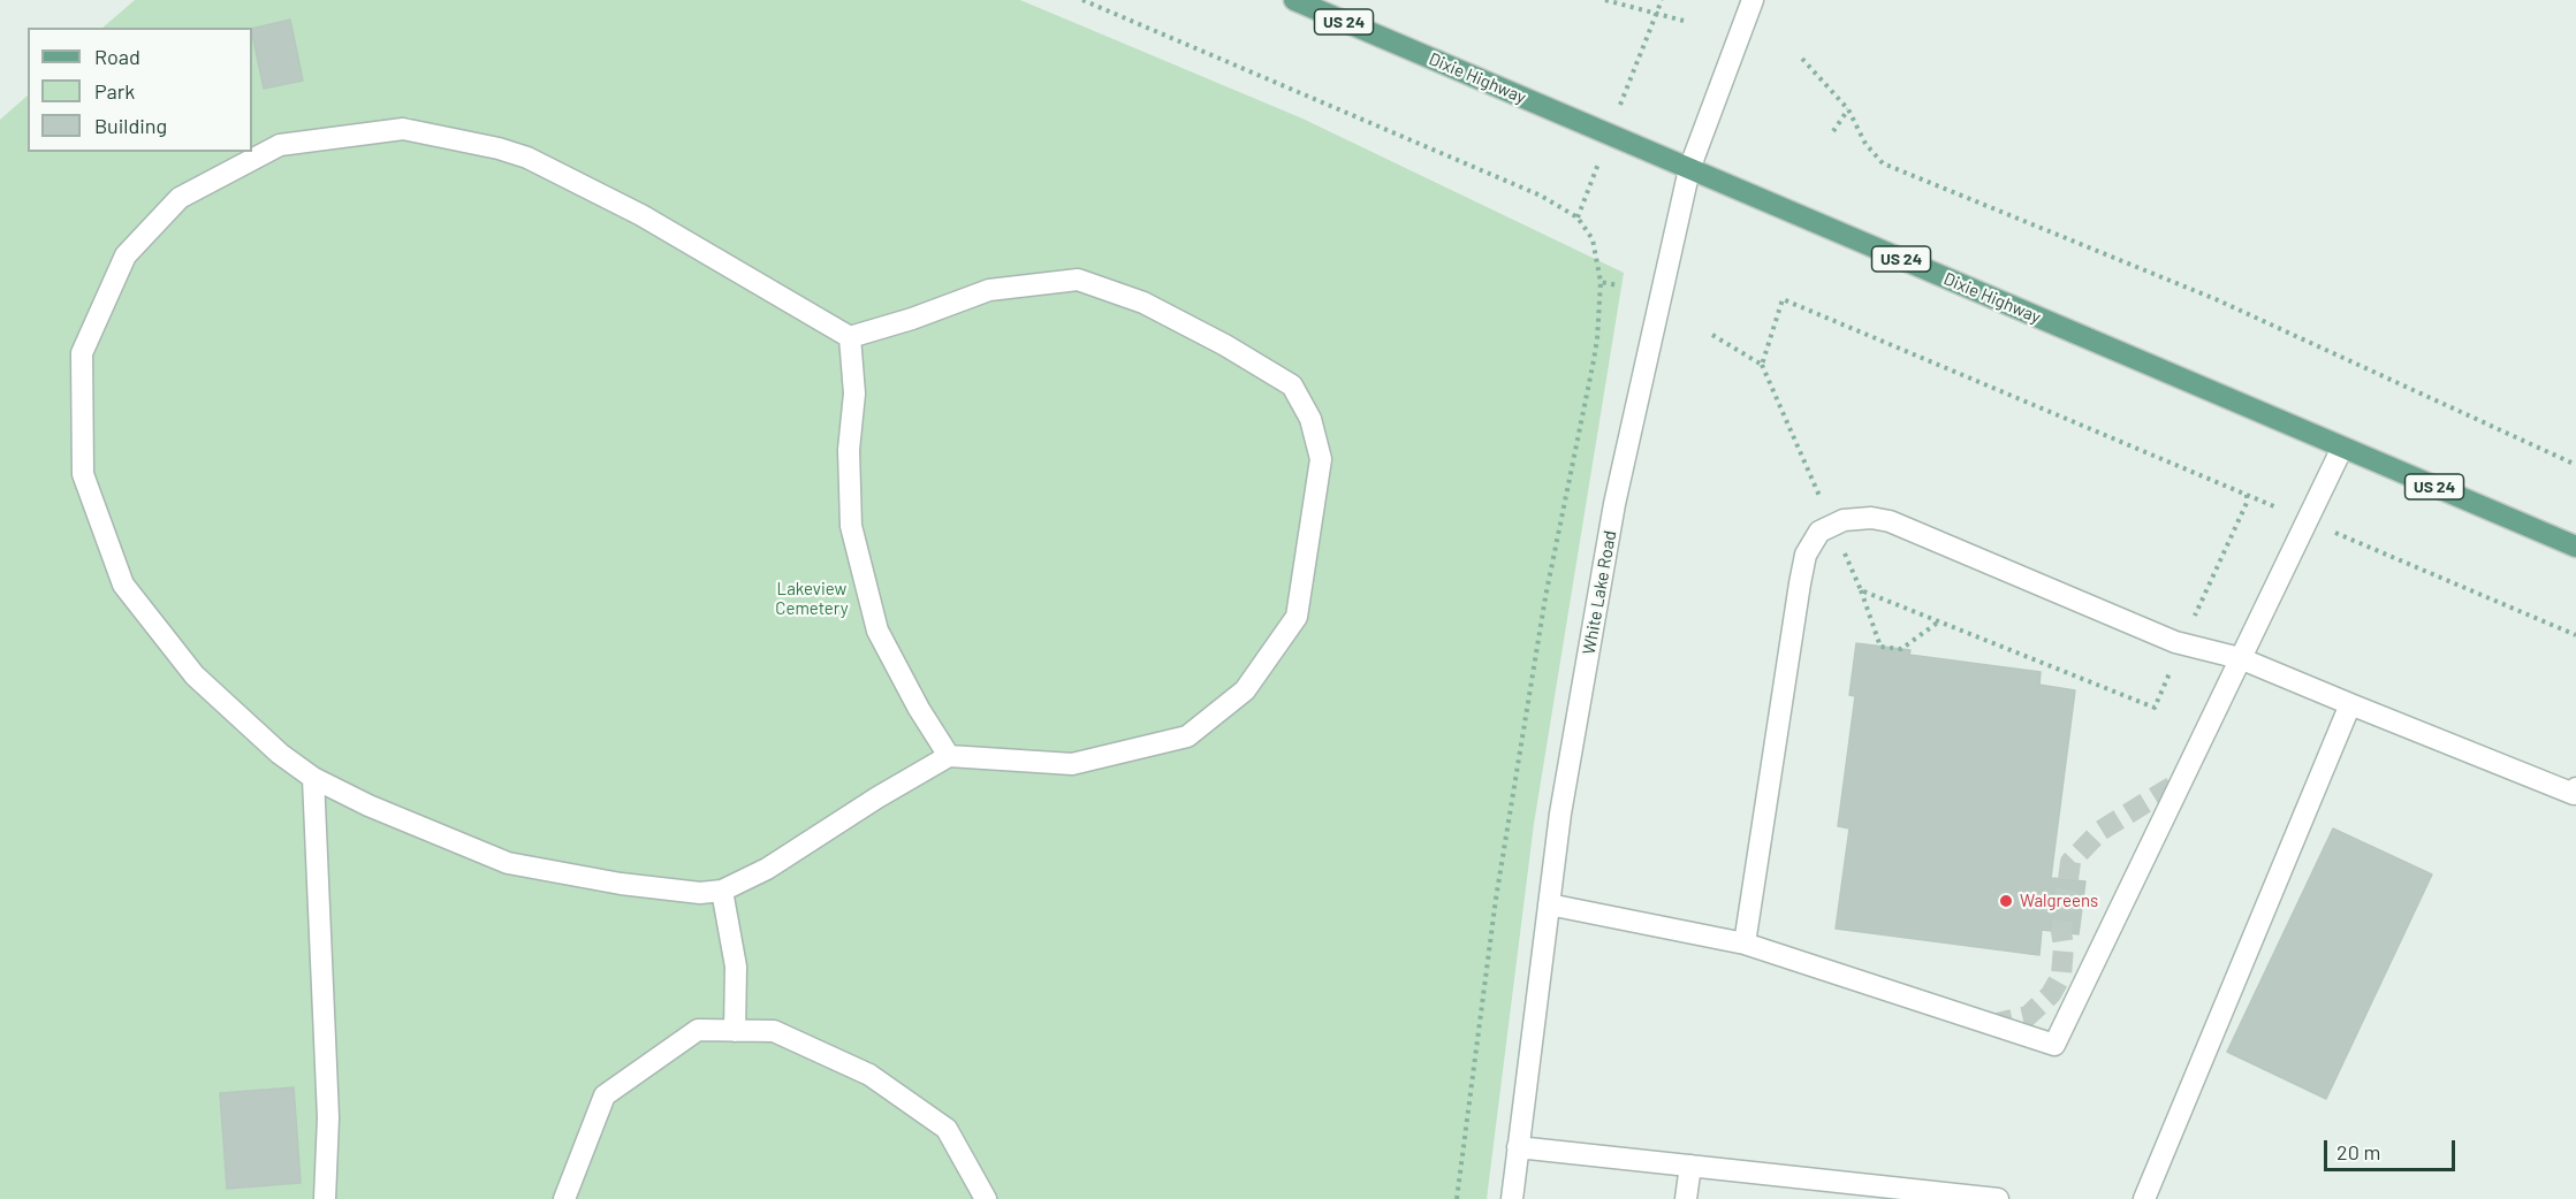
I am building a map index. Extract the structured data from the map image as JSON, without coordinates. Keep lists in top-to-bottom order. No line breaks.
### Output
{"streets":{"main road":["US 24","Dixie Highway"],"street":["White Lake Road"]},"crossings":[["Dixie Highway","White Lake Road"]],"parks":["Lakeview Cemetery"],"places":["Walgreens"],"legend":["Road","Park","Building"],"scale_bar":"20 m"}
